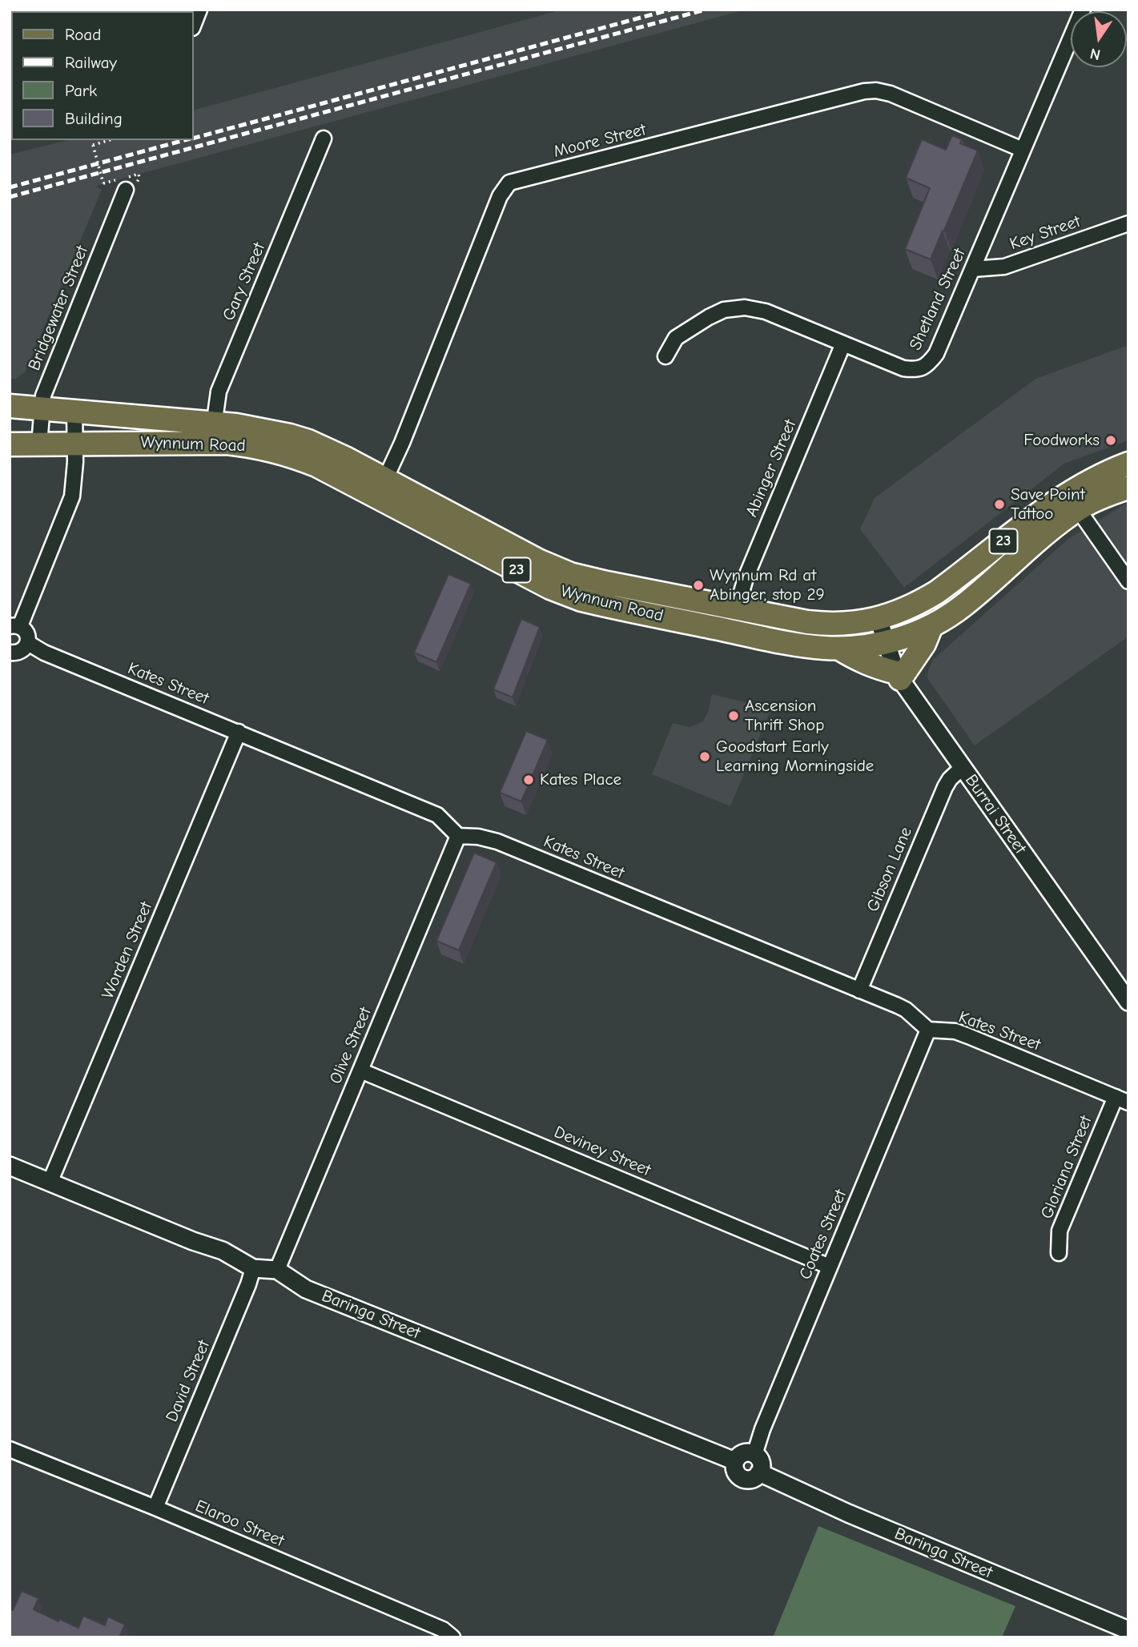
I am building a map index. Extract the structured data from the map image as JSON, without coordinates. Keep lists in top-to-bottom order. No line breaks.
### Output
{"streets":{"main road":["Wynnum Road","23"],"street":["Moore Street","Key Street","Gary Street","Shetland Street","Bridgewater Street","Abinger Street","Kates Street","Burrai Street","Gibson Lane","Worden Street","Olive Street","Deviney Street","Gloriana Street","Coates Street","Baringa Street","David Street","Elaroo Street"]},"crossings":[["Moore Street","Shetland Street"],["Moore Street","Wynnum Road"],["Key Street","Shetland Street"],["Gary Street","Wynnum Road"],["Shetland Street","Abinger Street"],["Bridgewater Street","Wynnum Road"],["Wynnum Road","Abinger Street"],["Wynnum Road","Burrai Street"],["Kates Street","Gibson Lane"],["Kates Street","Worden Street"],["Kates Street","Olive Street"],["Kates Street","Gloriana Street"],["Kates Street","Coates Street"],["Burrai Street","Gibson Lane"],["Worden Street","Baringa Street"],["Olive Street","Deviney Street"],["Olive Street","Baringa Street"],["Deviney Street","Coates Street"],["Coates Street","Baringa Street"],["Baringa Street","David Street"],["David Street","Elaroo Street"]],"places":["Foodworks","Save Point Tattoo","Wynnum Rd at Abinger, stop 29","Ascension Thrift Shop","Goodstart Early Learning Morningside","Kates Place"],"legend":["Road","Railway","Park","Building"],"north":"bottom"}
